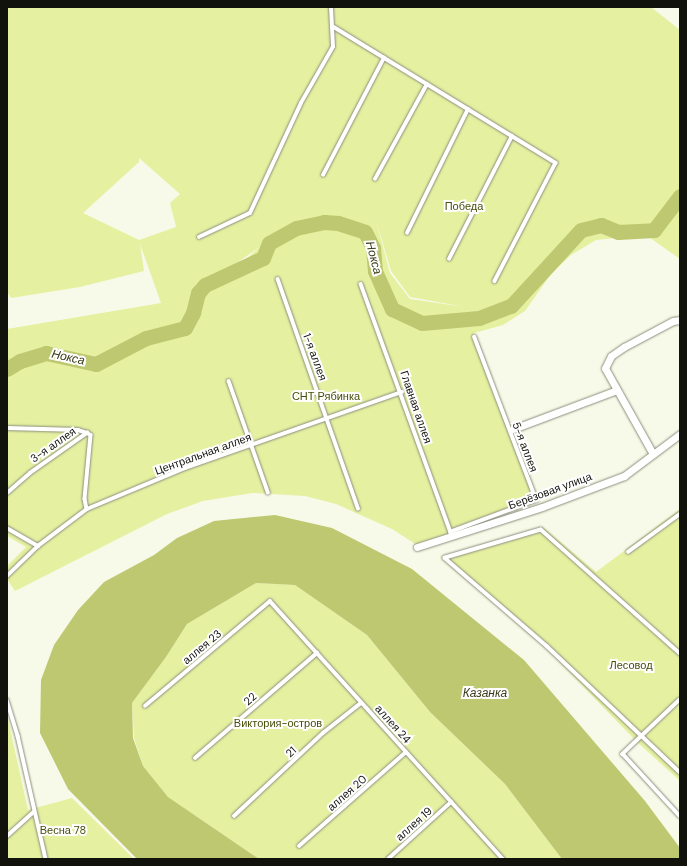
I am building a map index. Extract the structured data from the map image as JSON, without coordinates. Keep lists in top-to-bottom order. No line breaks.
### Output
{"streets":{"street":["Берёзовая улица"],"lane":["1-я аллея","Главная аллея","3-я аллея","5-я аллея","Центральная аллея","аллея 23","22","аллея 24","21","аллея 20","аллея 19"]},"crossings":[["1-я аллея","Центральная аллея"],["Главная аллея","5-я аллея"],["Главная аллея","Центральная аллея"],["Главная аллея","Берёзовая улица"],["3-я аллея","Центральная аллея"],["5-я аллея","Берёзовая улица"],["аллея 23","аллея 24"],["22","аллея 24"],["аллея 24","21"],["аллея 24","аллея 20"],["аллея 24","аллея 19"]],"water":["Нокса","Казанка"],"parks":["Победа","СНТ Рябинка","Лесовод","Виктория-остров","Весна 78"]}
